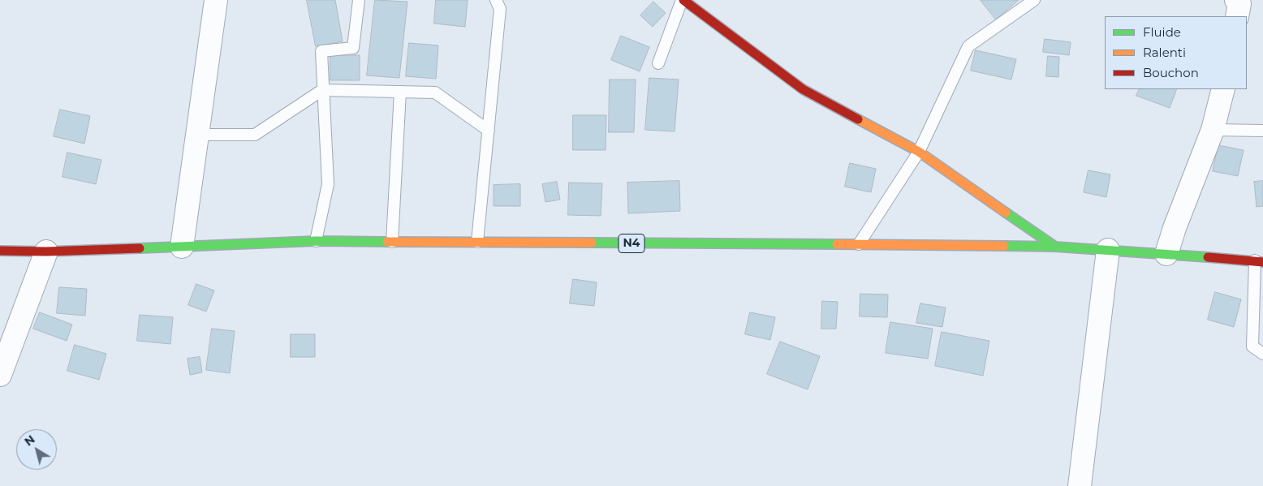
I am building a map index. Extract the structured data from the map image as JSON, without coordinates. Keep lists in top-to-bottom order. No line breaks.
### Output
{"streets":{"main road":["N4"]},"legend":["Fluide","Ralenti","Bouchon"],"north":"top left"}
